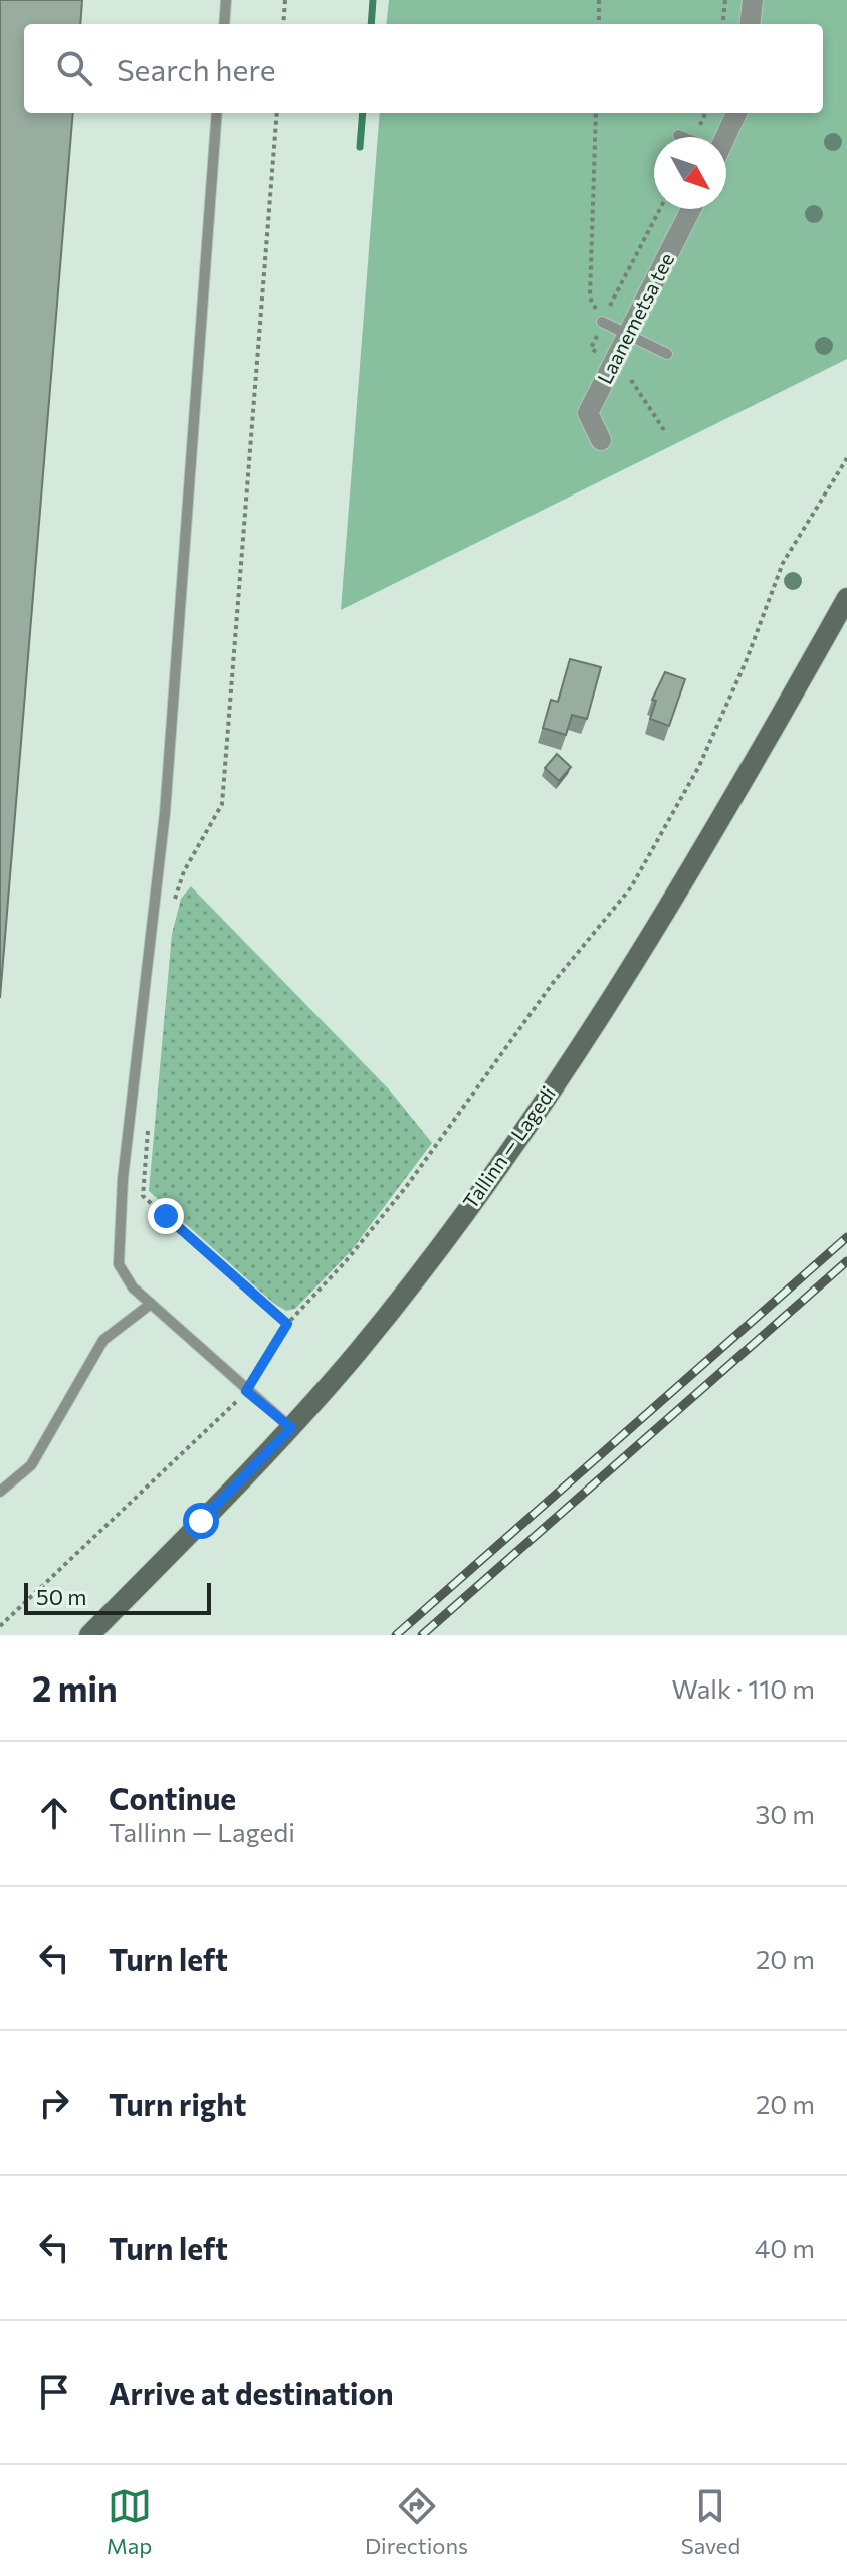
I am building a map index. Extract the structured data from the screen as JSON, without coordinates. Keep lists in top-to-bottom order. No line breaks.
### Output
{"streets":{"street":["Laanemetsa tee","Tallinn — Lagedi"]},"scale_bar":"50 m","north":"bottom right","page":{"search":"Search here","scale":"50 m","heading":["2 min","Walk · 110 m"],"list":[["Continue","Tallinn — Lagedi","30 m"],["Turn left","20 m"],["Turn right","20 m"],["Turn left","40 m"],"Arrive at destination"],"nav":["Map","Directions","Saved"]}}
